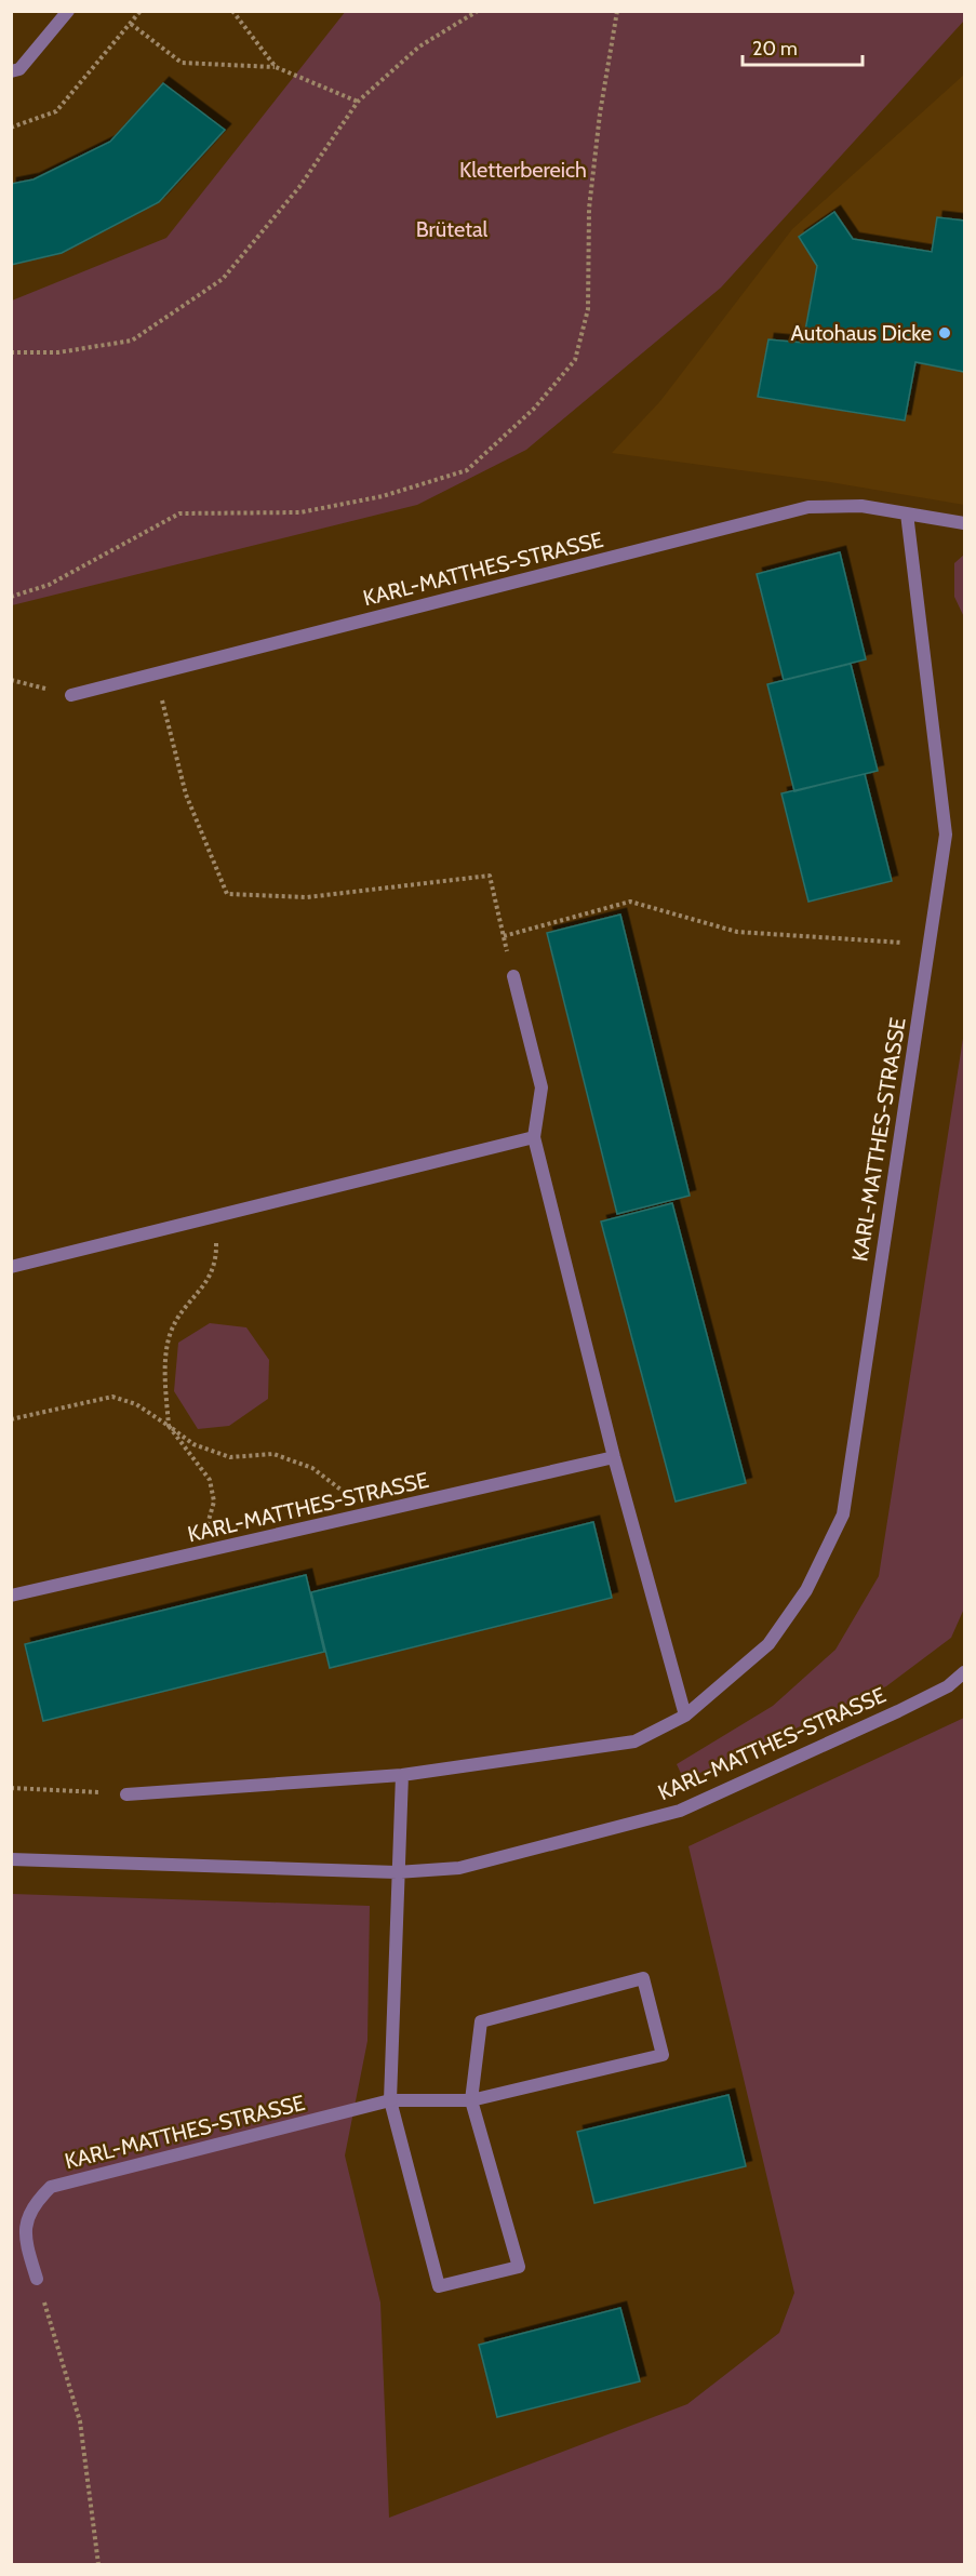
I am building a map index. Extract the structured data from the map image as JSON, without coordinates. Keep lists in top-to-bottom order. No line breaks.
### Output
{"streets":{"street":["KARL-MATTHES-STRASSE"]},"parks":["Kletterbereich","Brütetal"],"places":["Autohaus Dicke"],"scale_bar":"20 m"}
